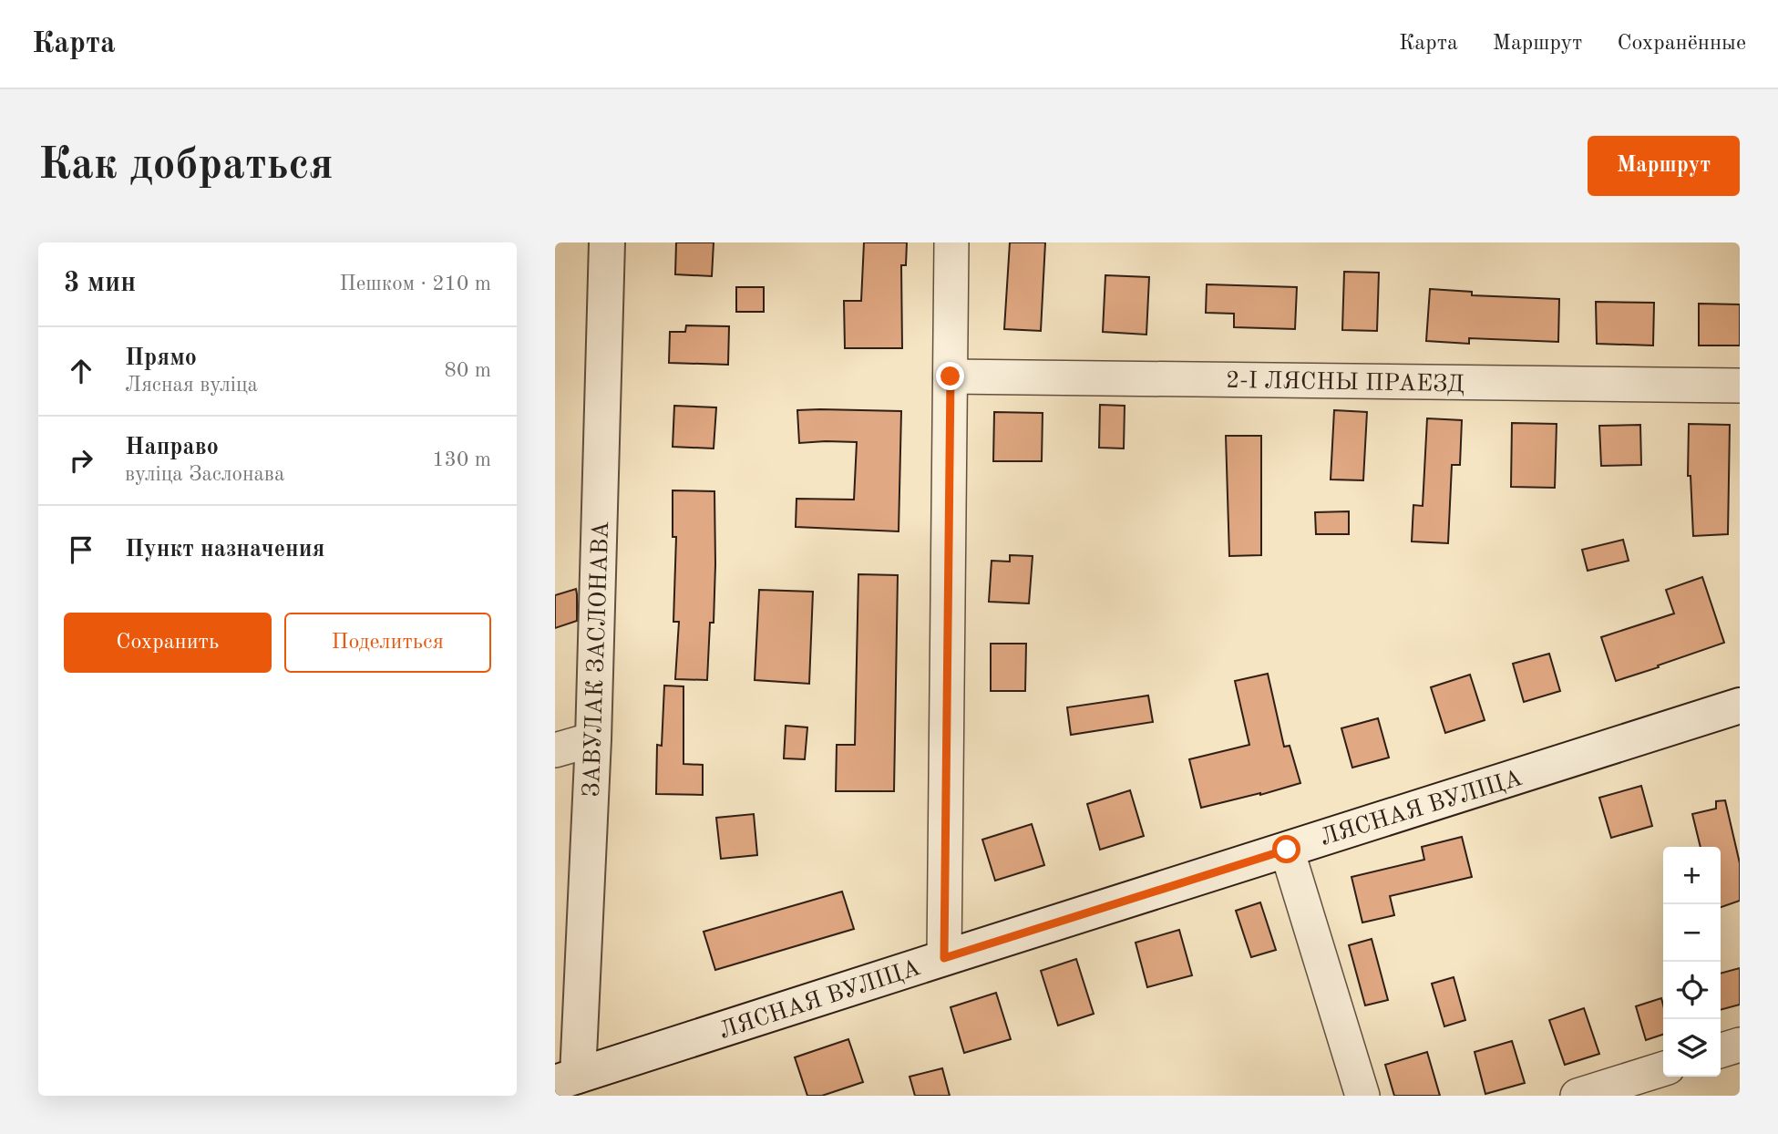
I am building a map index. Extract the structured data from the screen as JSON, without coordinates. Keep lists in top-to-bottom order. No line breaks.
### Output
{"streets":{"main road":["ЗАВУЛАК ЗАСЛОНАВА","ЛЯСНАЯ ВУЛІЦА"],"street":["2-І ЛЯСНЫ ПРАЕЗД"]},"crossings":[["ЗАВУЛАК ЗАСЛОНАВА","ЛЯСНАЯ ВУЛІЦА"]],"page":{"header":"Карта","nav":["Карта","Маршрут","Сохранённые"],"buttons":["Маршрут",["Сохранить","Поделиться"]],"title":"Как добраться","heading":["3 мин","Пешком · 210 m"],"list":[["Прямо","Лясная вуліца","80 m"],["Направо","вуліца Заслонава","130 m"],"Пункт назначения"],"map_buttons":["+","−"]}}
